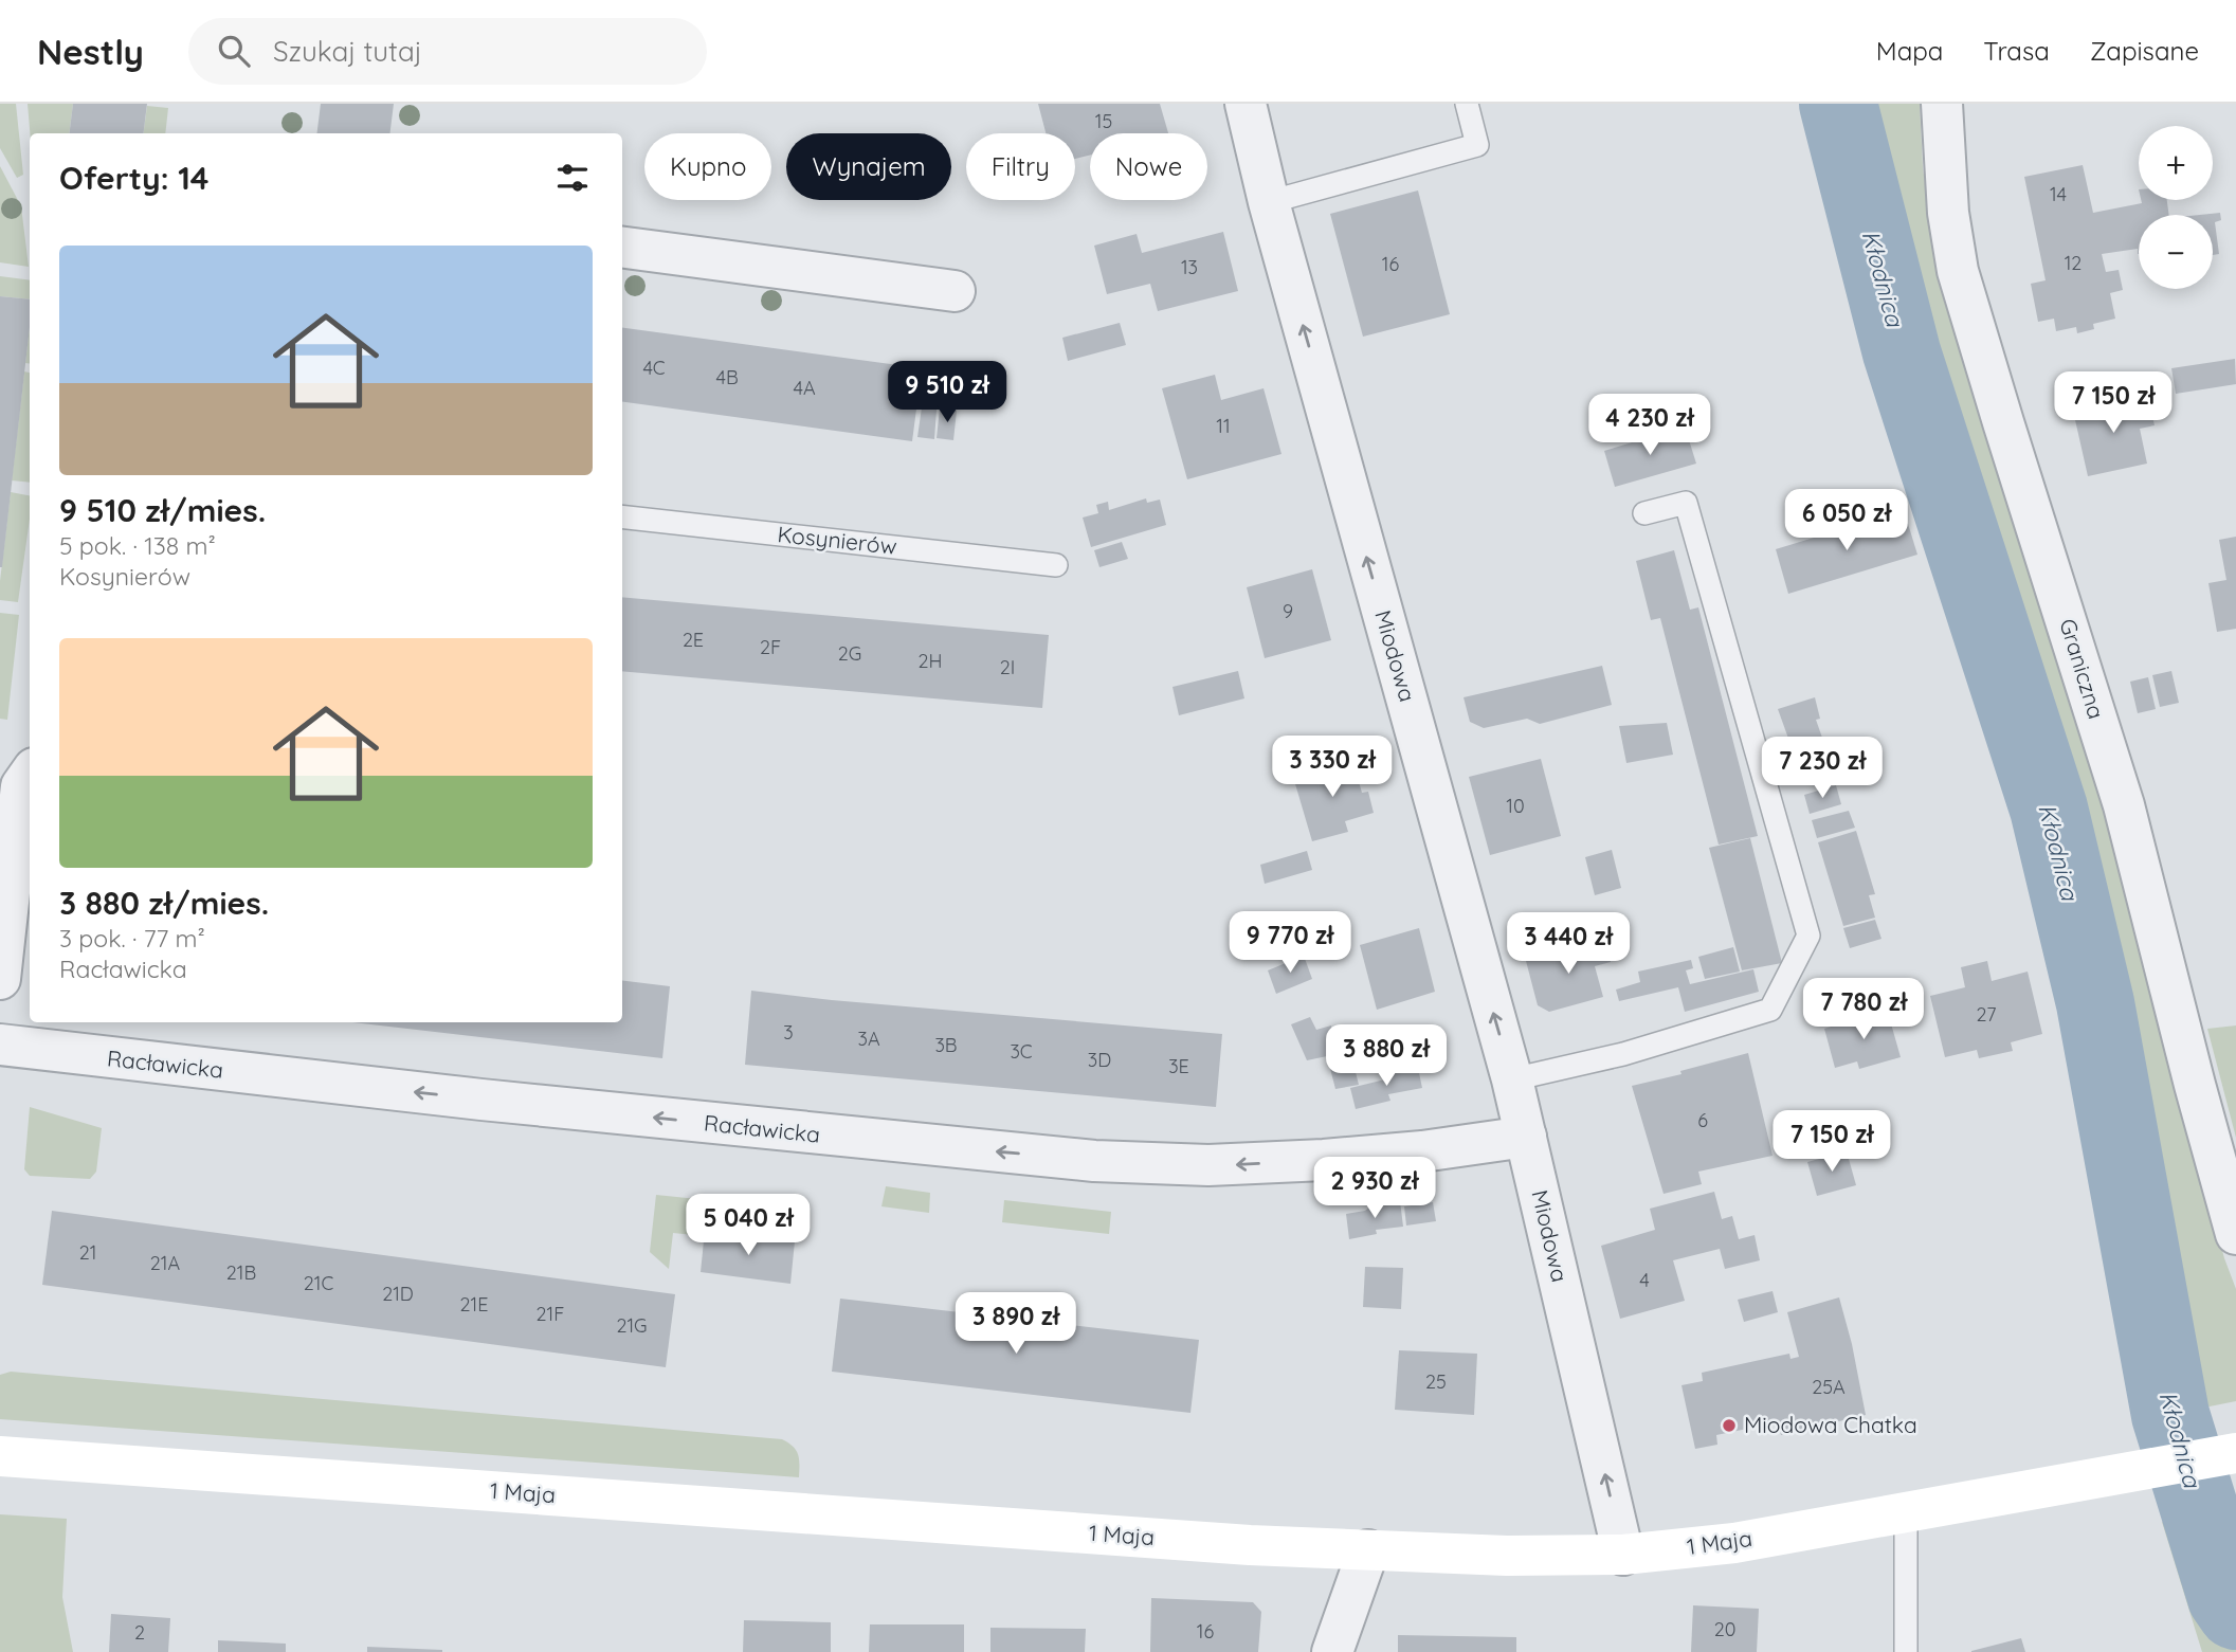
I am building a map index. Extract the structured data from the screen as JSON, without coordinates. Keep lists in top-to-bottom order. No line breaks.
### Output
{"streets":{"main road":["1 Maja"],"street":["Miodowa","Graniczna","Racławicka"],"lane":["Kosynierów"]},"crossings":[["Miodowa","Racławicka"],["Miodowa","1 Maja"]],"one_way":["Miodowa","Racławicka"],"water":["Kłodnica"],"places":["Miodowa Chatka"],"house_numbers":["15","14","12","16","13","4C","4B","4A","11","9","2E","2F","2G","2H","2I","10","27","3","3A","3B","3C","3D","3E","6","21","21A","21B","4","21C","21D","21E","21F","21G","25","25A","20","16","2"],"page":{"header":"Nestly","search":"Szukaj tutaj","nav":["Mapa","Trasa","Zapisane"],"map_buttons":["+","−"],"chip":["Kupno","Wynajem","Filtry","Nowe"],"heading":"Oferty: 14","list":[{"name":"9 510 zł/mies.","note":"5 pok. · 138 m² · Kosynierów"},{"name":"3 880 zł/mies.","note":"3 pok. · 77 m² · Racławicka"}],"price":["9 510 zł","7 150 zł","4 230 zł","6 050 zł","3 330 zł","7 230 zł","9 770 zł","3 440 zł","7 780 zł","3 880 zł","7 150 zł","2 930 zł","5 040 zł","3 890 zł"]}}
